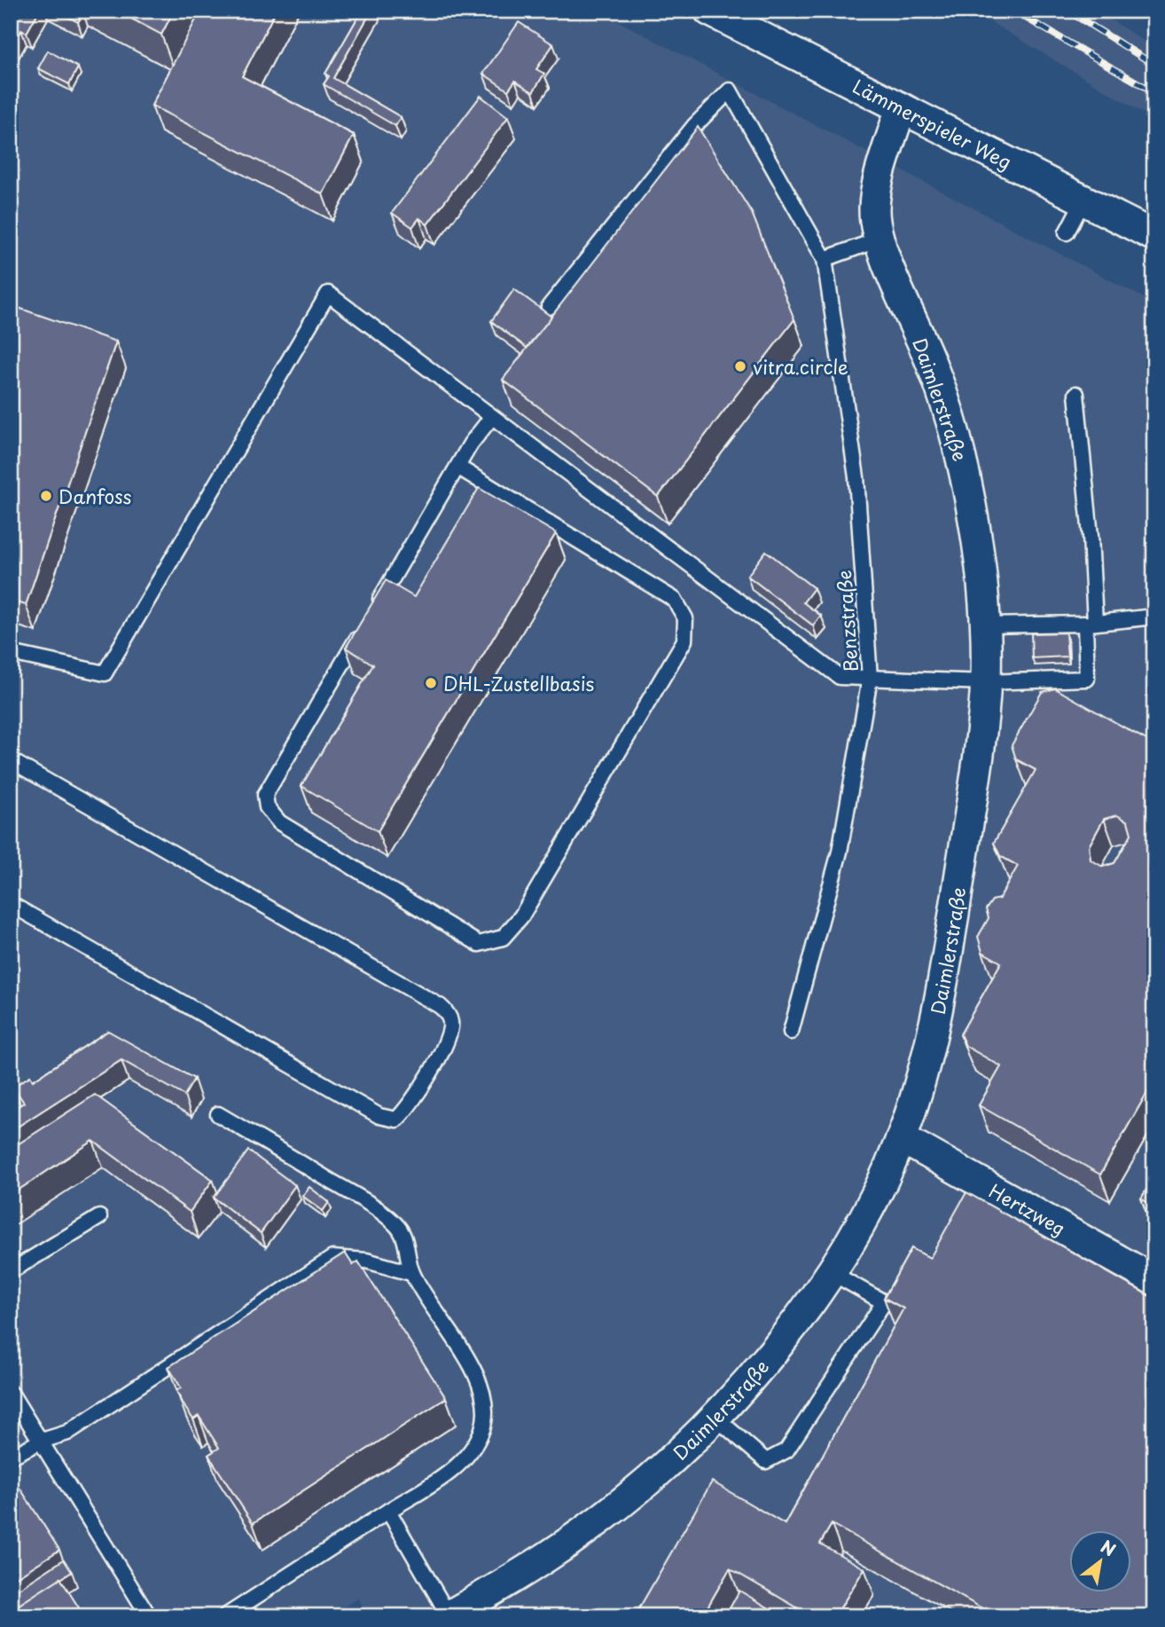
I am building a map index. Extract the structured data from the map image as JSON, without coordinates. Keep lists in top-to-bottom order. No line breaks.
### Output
{"streets":{"street":["Lämmerspieler Weg","Daimlerstraße","Hertzweg"],"lane":["Benzstraße"]},"crossings":[["Lämmerspieler Weg","Daimlerstraße"],["Daimlerstraße","Hertzweg"]],"places":["vitra.circle","Danfoss","DHL-Zustellbasis"],"north":"top right"}
